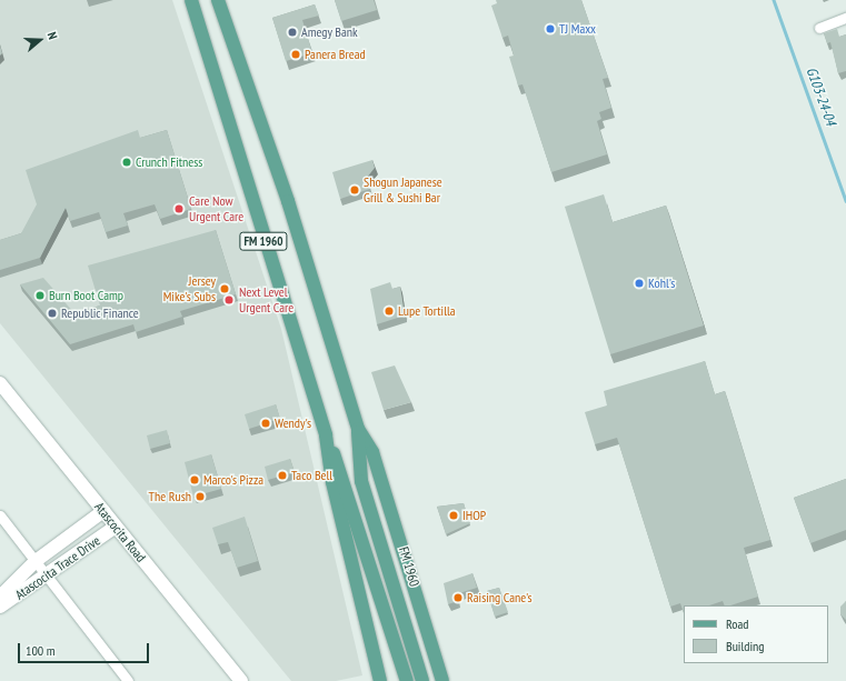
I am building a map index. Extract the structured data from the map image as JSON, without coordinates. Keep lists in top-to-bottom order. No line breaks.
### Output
{"streets":{"main road":["FM 1960","Atascocita Road","Atascocita Trace Drive"]},"crossings":[["Atascocita Road","Atascocita Trace Drive"]],"water":["G103-24-04"],"places":["TJ Maxx","Amegy Bank","Panera Bread","Crunch Fitness","Shogun Japanese Grill & Sushi Bar","Care Now Urgent Care","Kohl's","Jersey Mike's Subs","Burn Boot Camp","Next Level Urgent Care","Lupe Tortilla","Republic Finance","Wendy's","Taco Bell","Marco's Pizza","The Rush","IHOP","Raising Cane's"],"legend":["Road","Building"],"scale_bar":"100 m","north":"right"}
